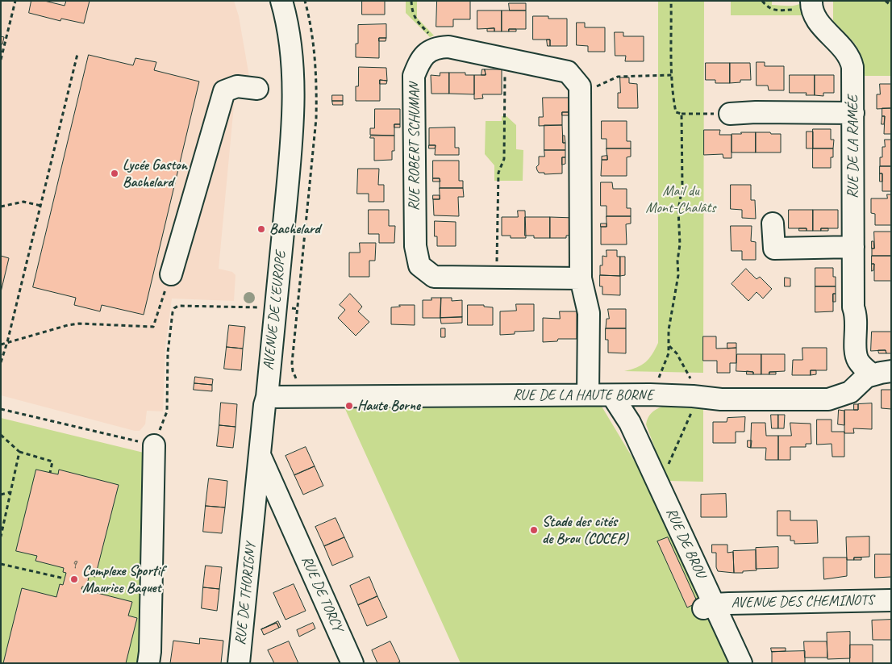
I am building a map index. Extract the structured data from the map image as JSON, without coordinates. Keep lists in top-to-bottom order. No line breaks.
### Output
{"streets":{"street":["RUE ROBERT SCHUMAN","RUE DE LA RAMÉE","AVENUE DE L'EUROPE","RUE DE LA HAUTE BORNE","RUE DE BROU","RUE DE THORIGNY","RUE DE TORCY","AVENUE DES CHEMINOTS"]},"crossings":[["RUE DE LA RAMÉE","RUE DE LA HAUTE BORNE"],["AVENUE DE L'EUROPE","RUE DE LA HAUTE BORNE"],["AVENUE DE L'EUROPE","RUE DE THORIGNY"],["AVENUE DE L'EUROPE","RUE DE TORCY"],["RUE DE LA HAUTE BORNE","RUE DE BROU"],["RUE DE BROU","AVENUE DES CHEMINOTS"]],"parks":["Mail du Mont-Chalâts"],"places":["Lycée Gaston Bachelard","Bachelard","Haute Borne","Stade des cités de Brou (COCEP)","Complexe Sportif Maurice Baquet"],"house_numbers":["9"]}
